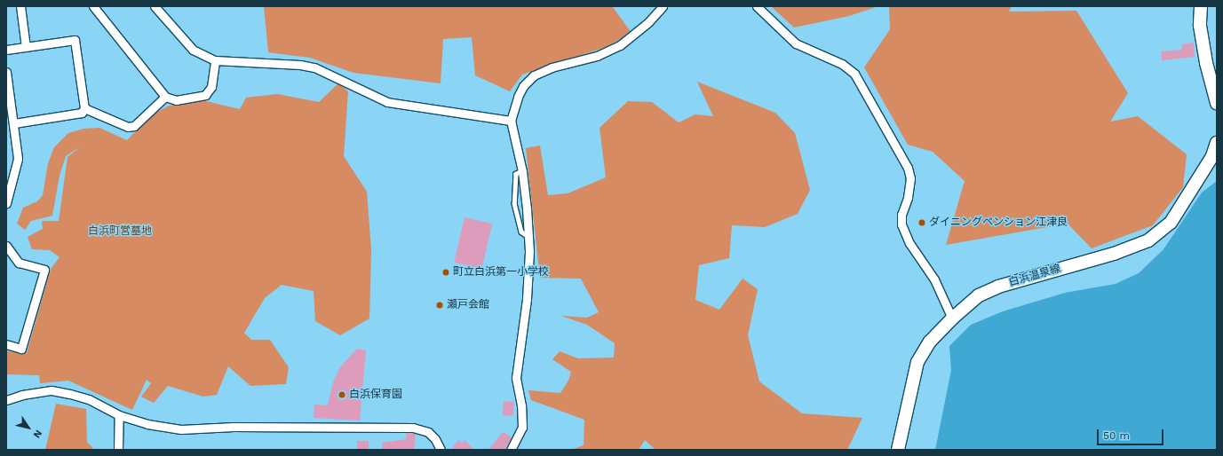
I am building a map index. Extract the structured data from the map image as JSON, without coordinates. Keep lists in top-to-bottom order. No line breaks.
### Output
{"streets":{"main road":["白浜温泉線"]},"parks":["白浜町営墓地"],"places":["ダイニングペンション江津良","町立白浜第一小学校","瀬戸会館","白浜保育園"],"scale_bar":"50 m","north":"bottom right"}
